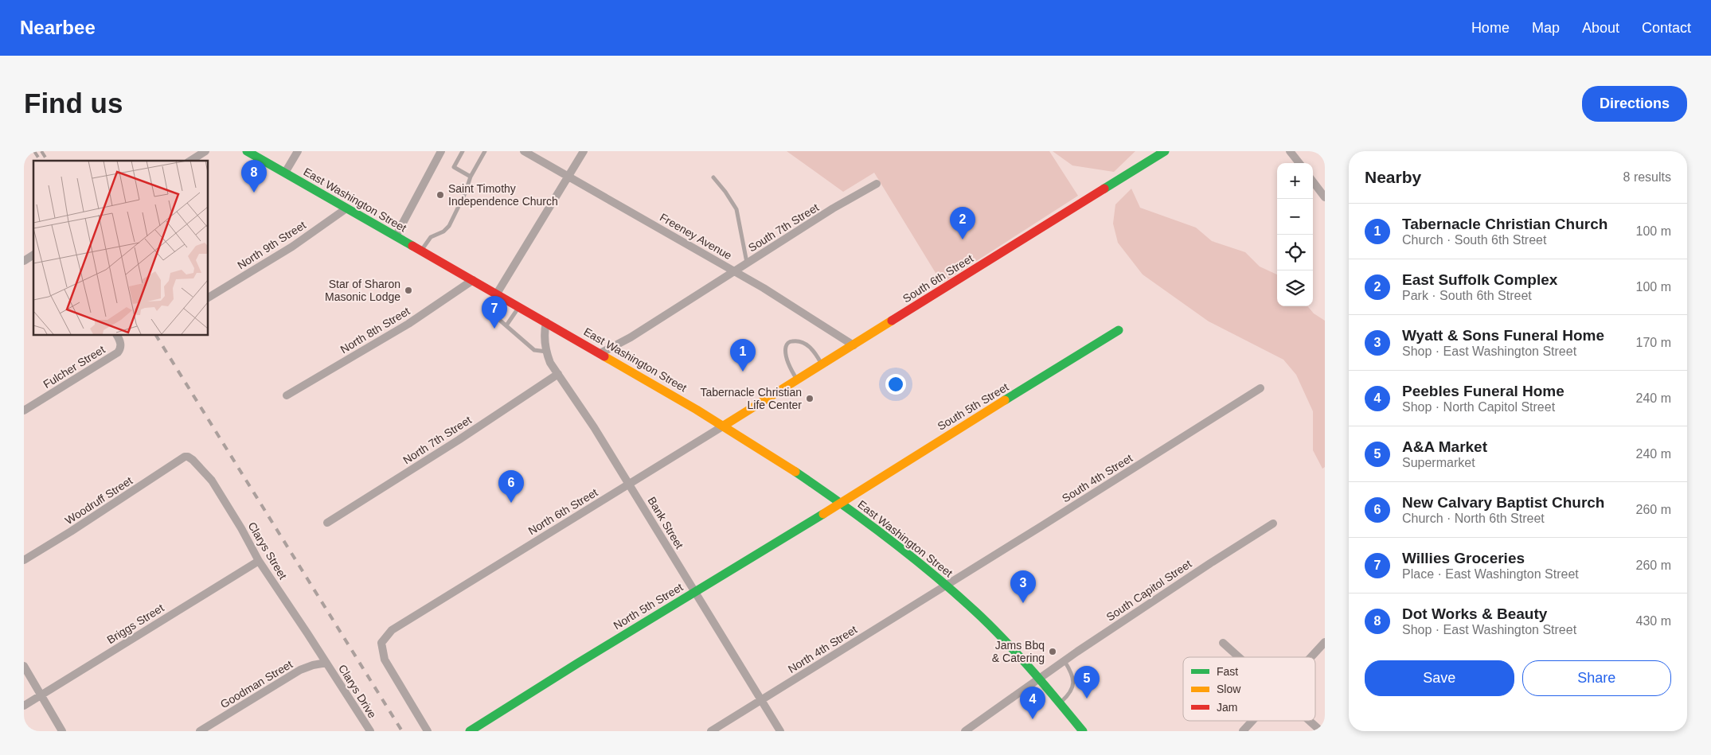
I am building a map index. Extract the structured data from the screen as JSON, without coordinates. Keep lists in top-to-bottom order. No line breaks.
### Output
{"streets":{"street":["East Washington Street","South 7th Street","Freeney Avenue","North 9th Street","South 6th Street","North 8th Street","Fulcher Street","South 5th Street","North 7th Street","South 4th Street","Woodruff Street","North 6th Street","Bank Street","Clarys Street","South Capitol Street","North 5th Street","Briggs Street","North 4th Street","Goodman Street","Clarys Drive"]},"crossings":[["East Washington Street","South 7th Street"],["East Washington Street","North 9th Street"],["East Washington Street","South 6th Street"],["East Washington Street","North 8th Street"],["East Washington Street","South 5th Street"],["East Washington Street","South 4th Street"],["East Washington Street","North 6th Street"],["East Washington Street","Bank Street"],["East Washington Street","South Capitol Street"],["East Washington Street","North 5th Street"],["East Washington Street","North 4th Street"],["South 7th Street","Freeney Avenue"],["Freeney Avenue","South 6th Street"],["South 6th Street","North 6th Street"],["South 5th Street","North 5th Street"],["North 7th Street","Bank Street"],["South 4th Street","North 4th Street"],["Woodruff Street","Clarys Street"],["North 6th Street","Bank Street"],["Bank Street","North 5th Street"],["Bank Street","North 4th Street"],["Clarys Street","Briggs Street"],["Clarys Street","Goodman Street"],["Clarys Street","Clarys Drive"],["Goodman Street","Clarys Drive"]],"places":["Saint Timothy Independence Church","Star of Sharon Masonic Lodge","Tabernacle Christian Life Center","Jams Bbq & Catering"],"legend":["Fast","Slow","Jam"],"page":{"header":"Nearbee","nav":["Home","Map","About","Contact"],"buttons":["Directions",["Save","Share"]],"title":"Find us","heading":["Nearby","8 results"],"pins":["8","2","7","1","6","3","5","4"],"map_buttons":["+","−"],"list":[{"mark":"1","name":"Tabernacle Christian Church","note":"Church · South 6th Street","value":"100 m"},{"mark":"2","name":"East Suffolk Complex","note":"Park · South 6th Street","value":"100 m"},{"mark":"3","name":"Wyatt & Sons Funeral Home","note":"Shop · East Washington Street","value":"170 m"},{"mark":"4","name":"Peebles Funeral Home","note":"Shop · North Capitol Street","value":"240 m"},{"mark":"5","name":"A&A Market","note":"Supermarket","value":"240 m"},{"mark":"6","name":"New Calvary Baptist Church","note":"Church · North 6th Street","value":"260 m"},{"mark":"7","name":"Willies Groceries","note":"Place · East Washington Street","value":"260 m"},{"mark":"8","name":"Dot Works & Beauty","note":"Shop · East Washington Street","value":"430 m"}]}}
